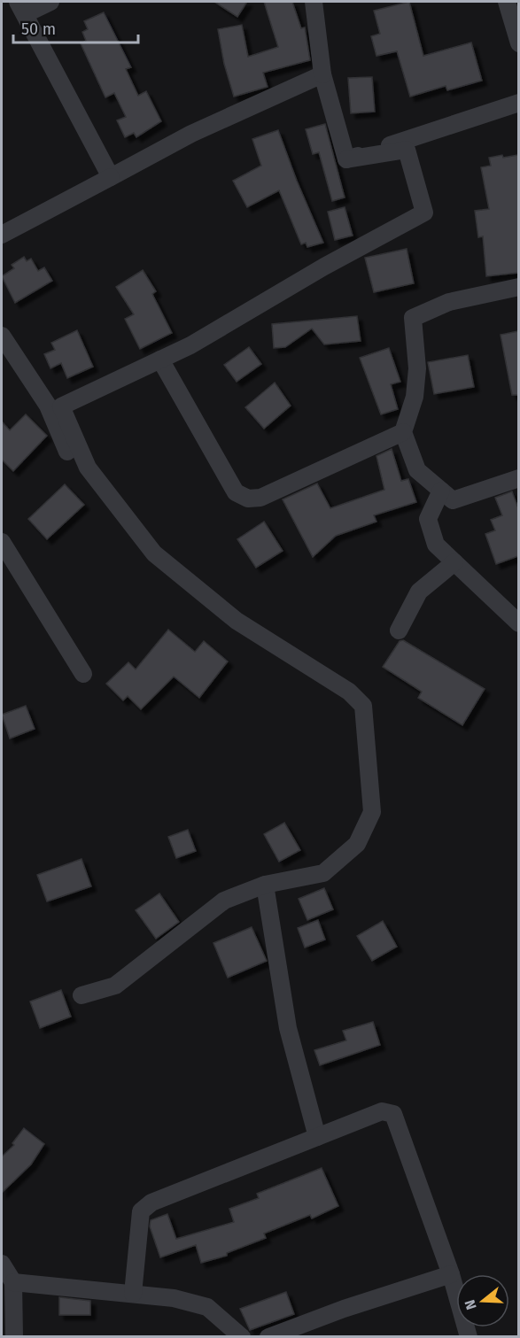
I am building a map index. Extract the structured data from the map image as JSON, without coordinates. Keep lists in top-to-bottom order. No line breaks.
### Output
{"scale_bar":"50 m","north":"left"}
